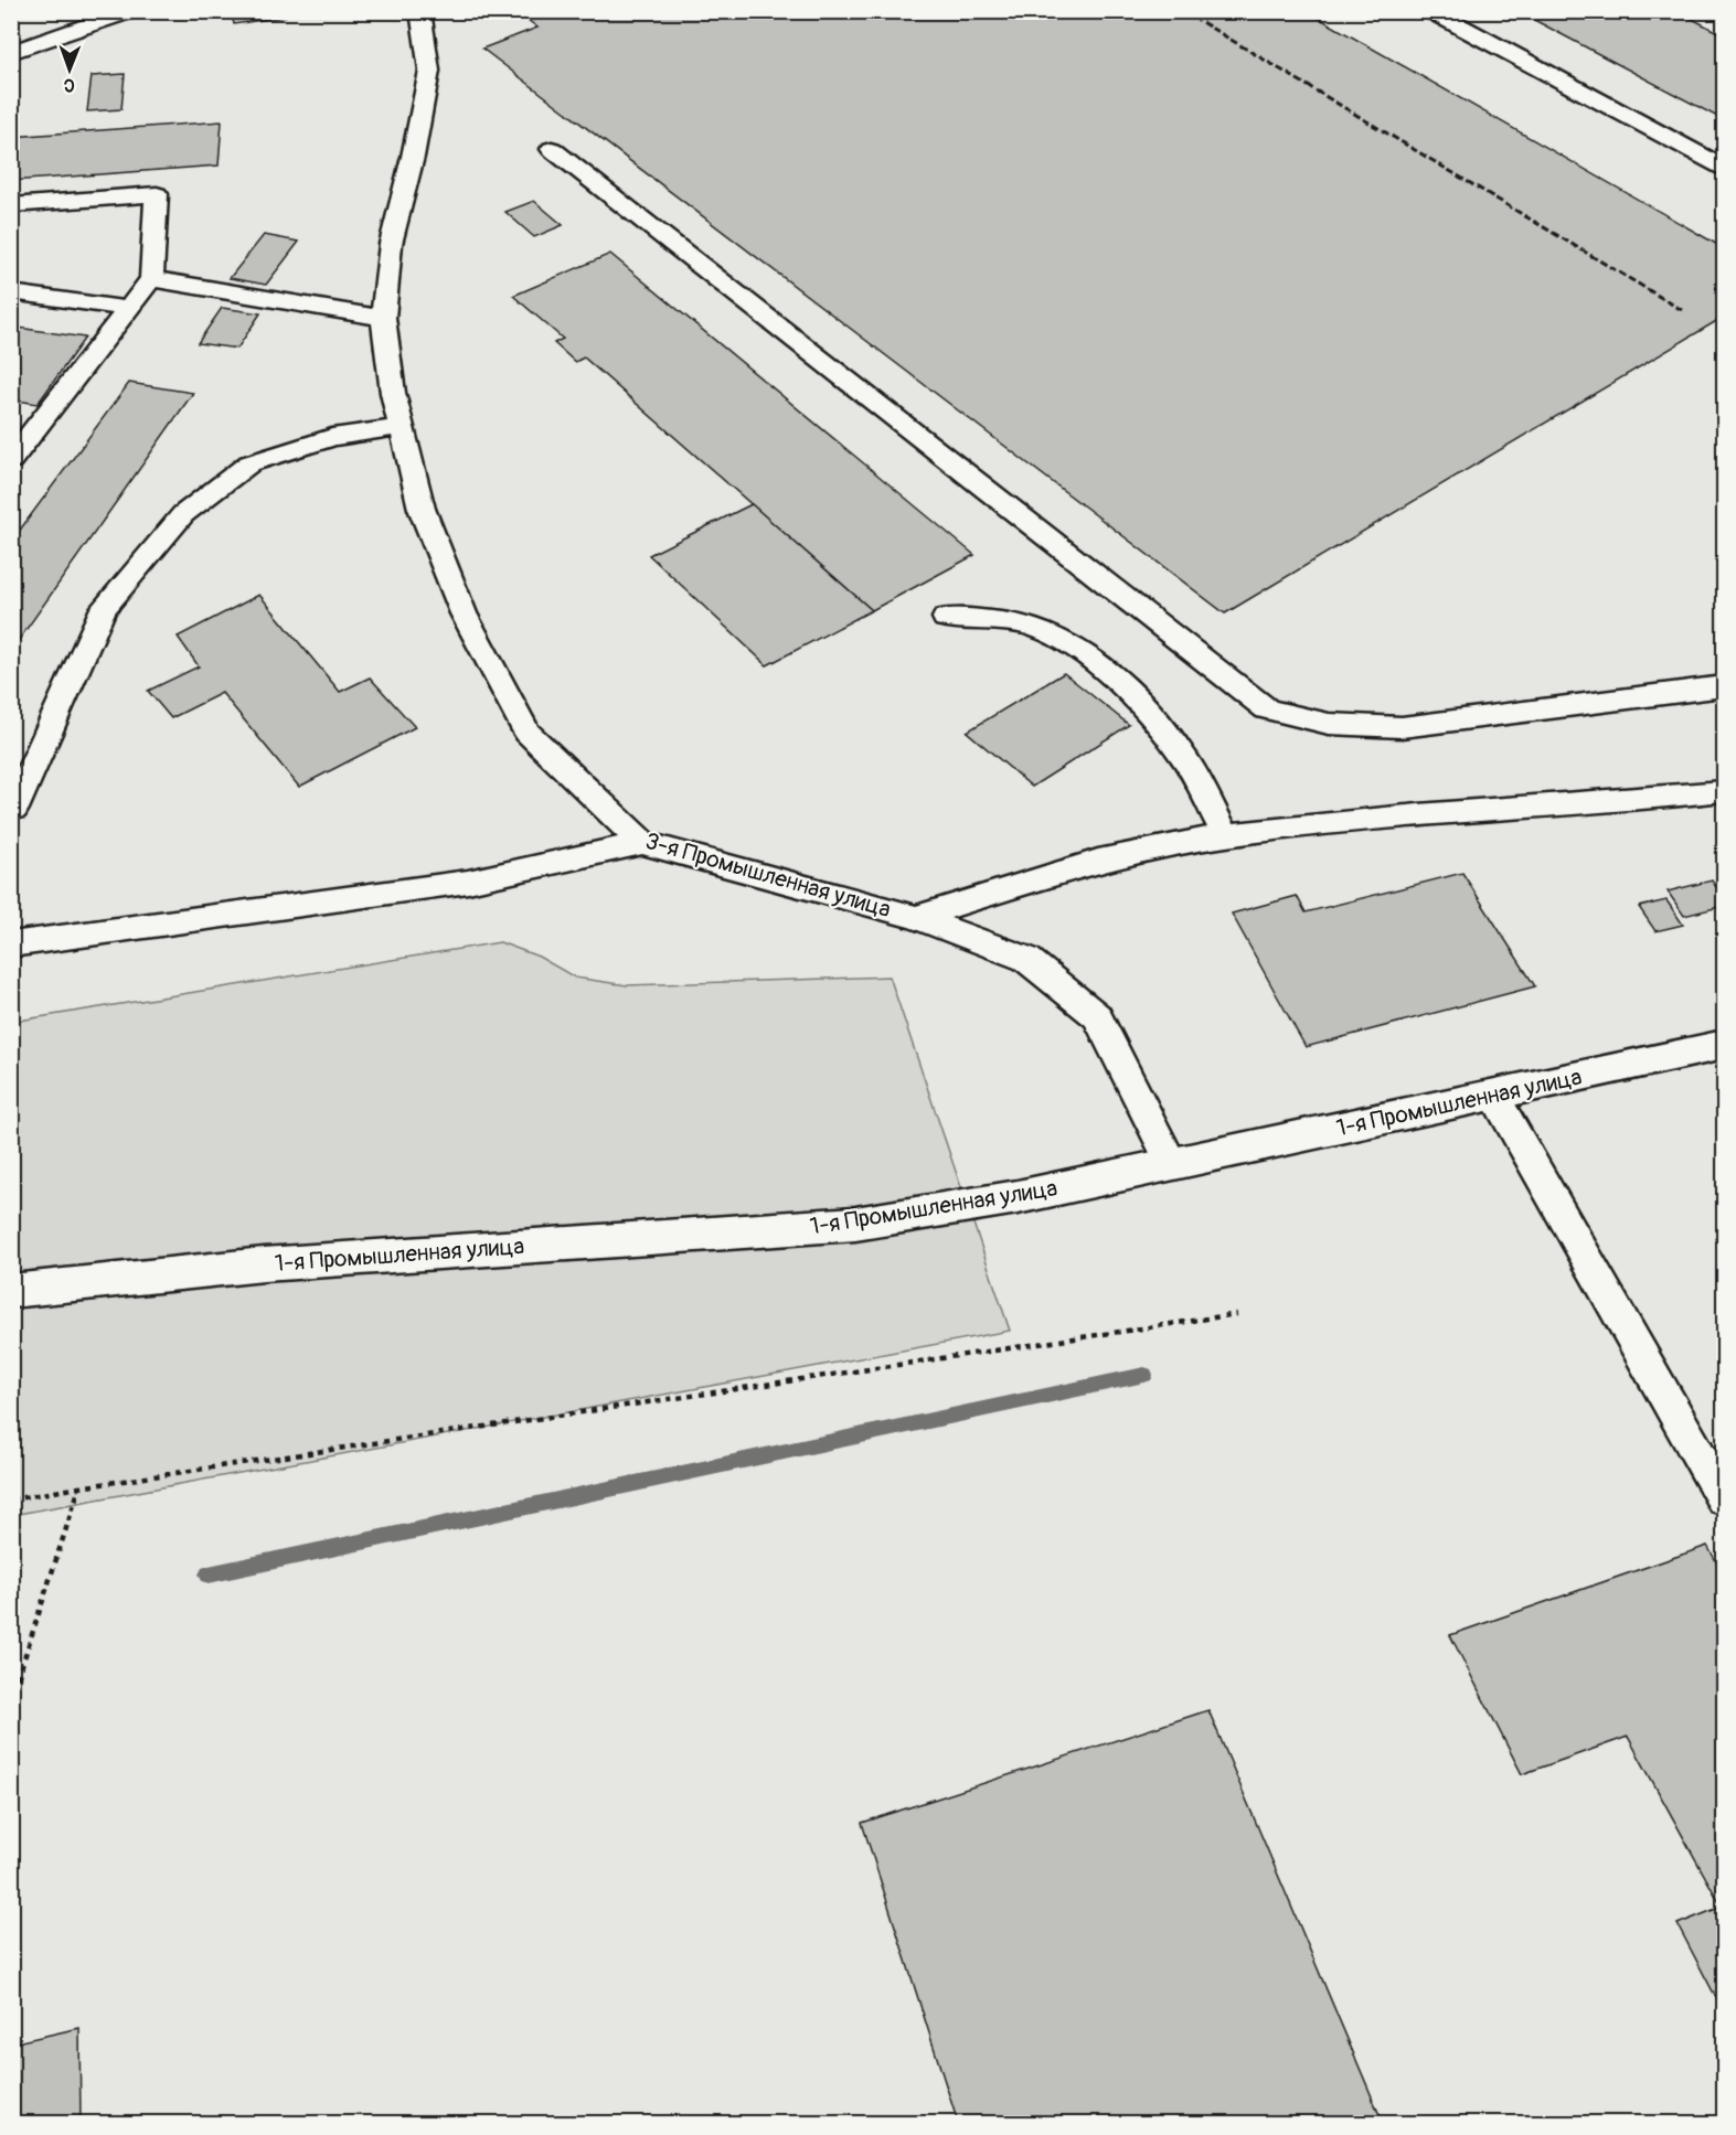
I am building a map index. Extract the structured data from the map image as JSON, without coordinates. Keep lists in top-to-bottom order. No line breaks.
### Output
{"streets":{"main road":["1-я Промышленная улица"],"lane":["3-я Промышленная улица"]},"crossings":[["3-я Промышленная улица","1-я Промышленная улица"]],"north":"bottom"}
